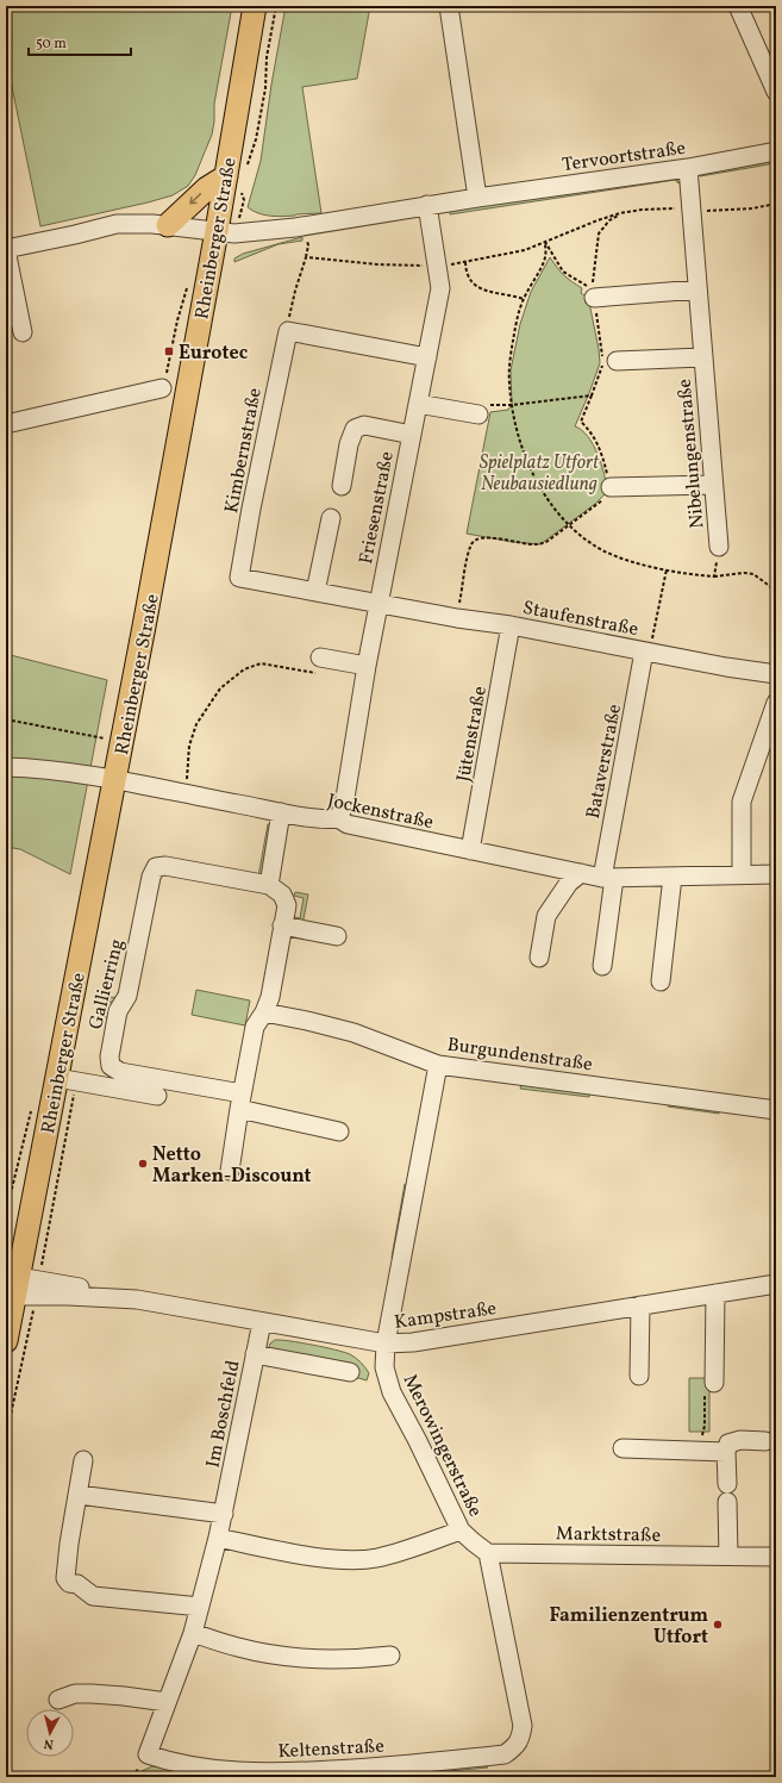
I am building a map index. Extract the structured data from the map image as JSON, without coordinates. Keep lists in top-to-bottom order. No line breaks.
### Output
{"streets":{"main road":["Rheinberger Straße"],"street":["Tervoortstraße","Kimbernstraße","Nibelungenstraße","Friesenstraße","Staufenstraße","Jütenstraße","Bataverstraße","Jockenstraße","Gallierring","Burgundenstraße","Kampstraße","Im Boschfeld","Merowingerstraße","Marktstraße","Keltenstraße"]},"crossings":[["Tervoortstraße","Rheinberger Straße"],["Tervoortstraße","Nibelungenstraße"],["Tervoortstraße","Friesenstraße"],["Rheinberger Straße","Jockenstraße"],["Rheinberger Straße","Kampstraße"],["Kimbernstraße","Friesenstraße"],["Kimbernstraße","Staufenstraße"],["Friesenstraße","Staufenstraße"],["Friesenstraße","Jockenstraße"],["Staufenstraße","Jütenstraße"],["Staufenstraße","Bataverstraße"],["Jütenstraße","Jockenstraße"],["Bataverstraße","Jockenstraße"],["Burgundenstraße","Merowingerstraße"],["Kampstraße","Im Boschfeld"],["Kampstraße","Merowingerstraße"],["Im Boschfeld","Keltenstraße"],["Merowingerstraße","Marktstraße"],["Merowingerstraße","Keltenstraße"],["Marktstraße","Keltenstraße"]],"parks":["Spielplatz Utfort Neubausiedlung"],"places":{"transit":["Eurotec"],"other":["Netto Marken-Discount","Familienzentrum Utfort"]},"scale_bar":"50 m","north":"bottom"}
